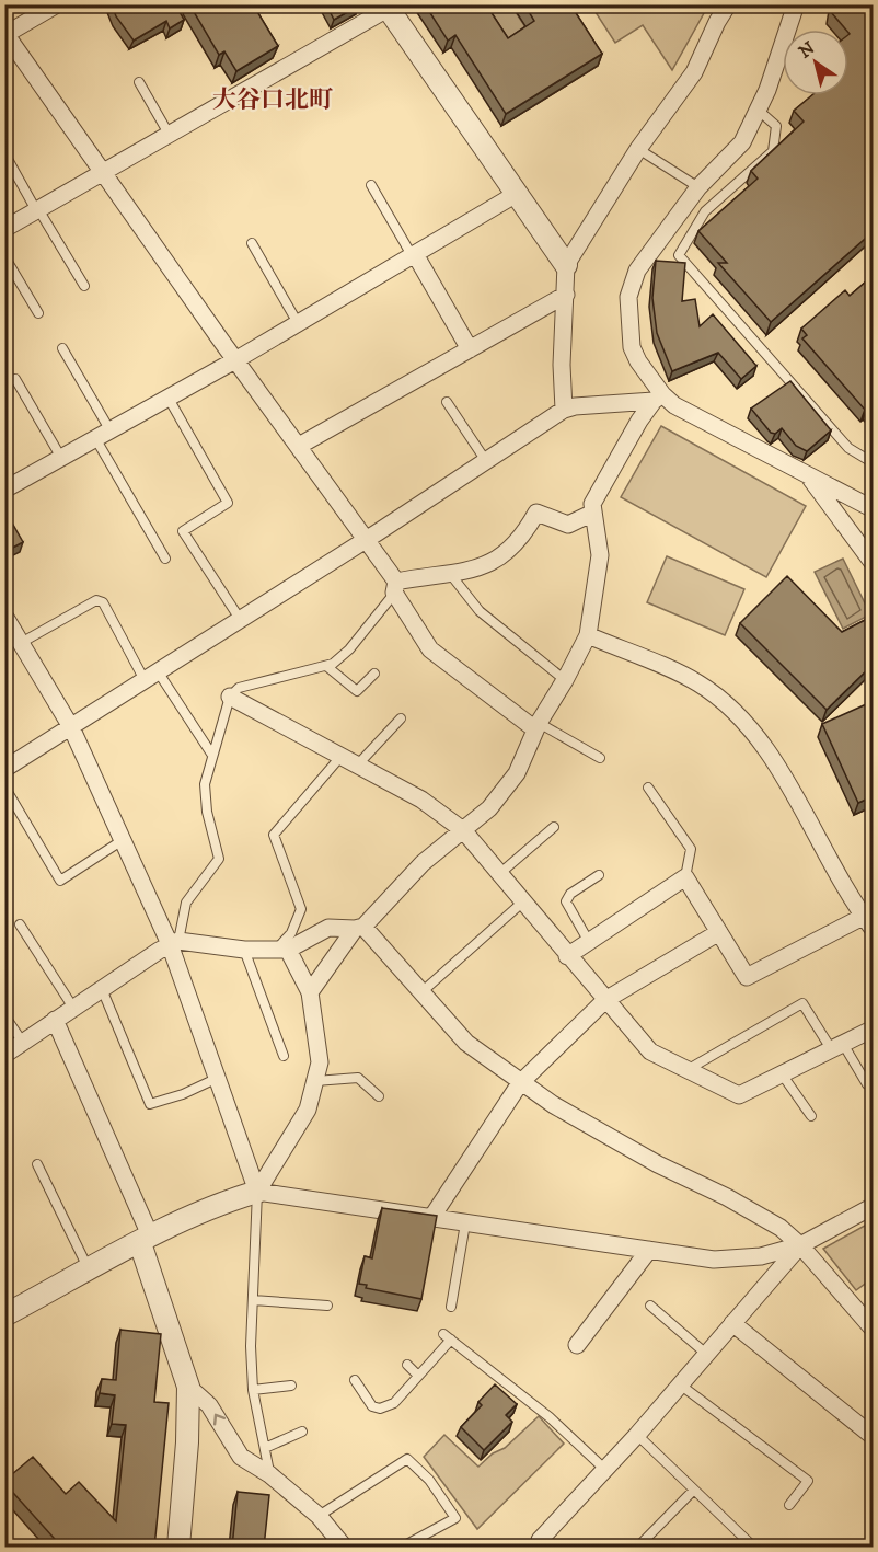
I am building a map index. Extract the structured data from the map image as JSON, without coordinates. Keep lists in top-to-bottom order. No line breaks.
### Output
{"districts":["大谷口北町"],"north":"top left"}
